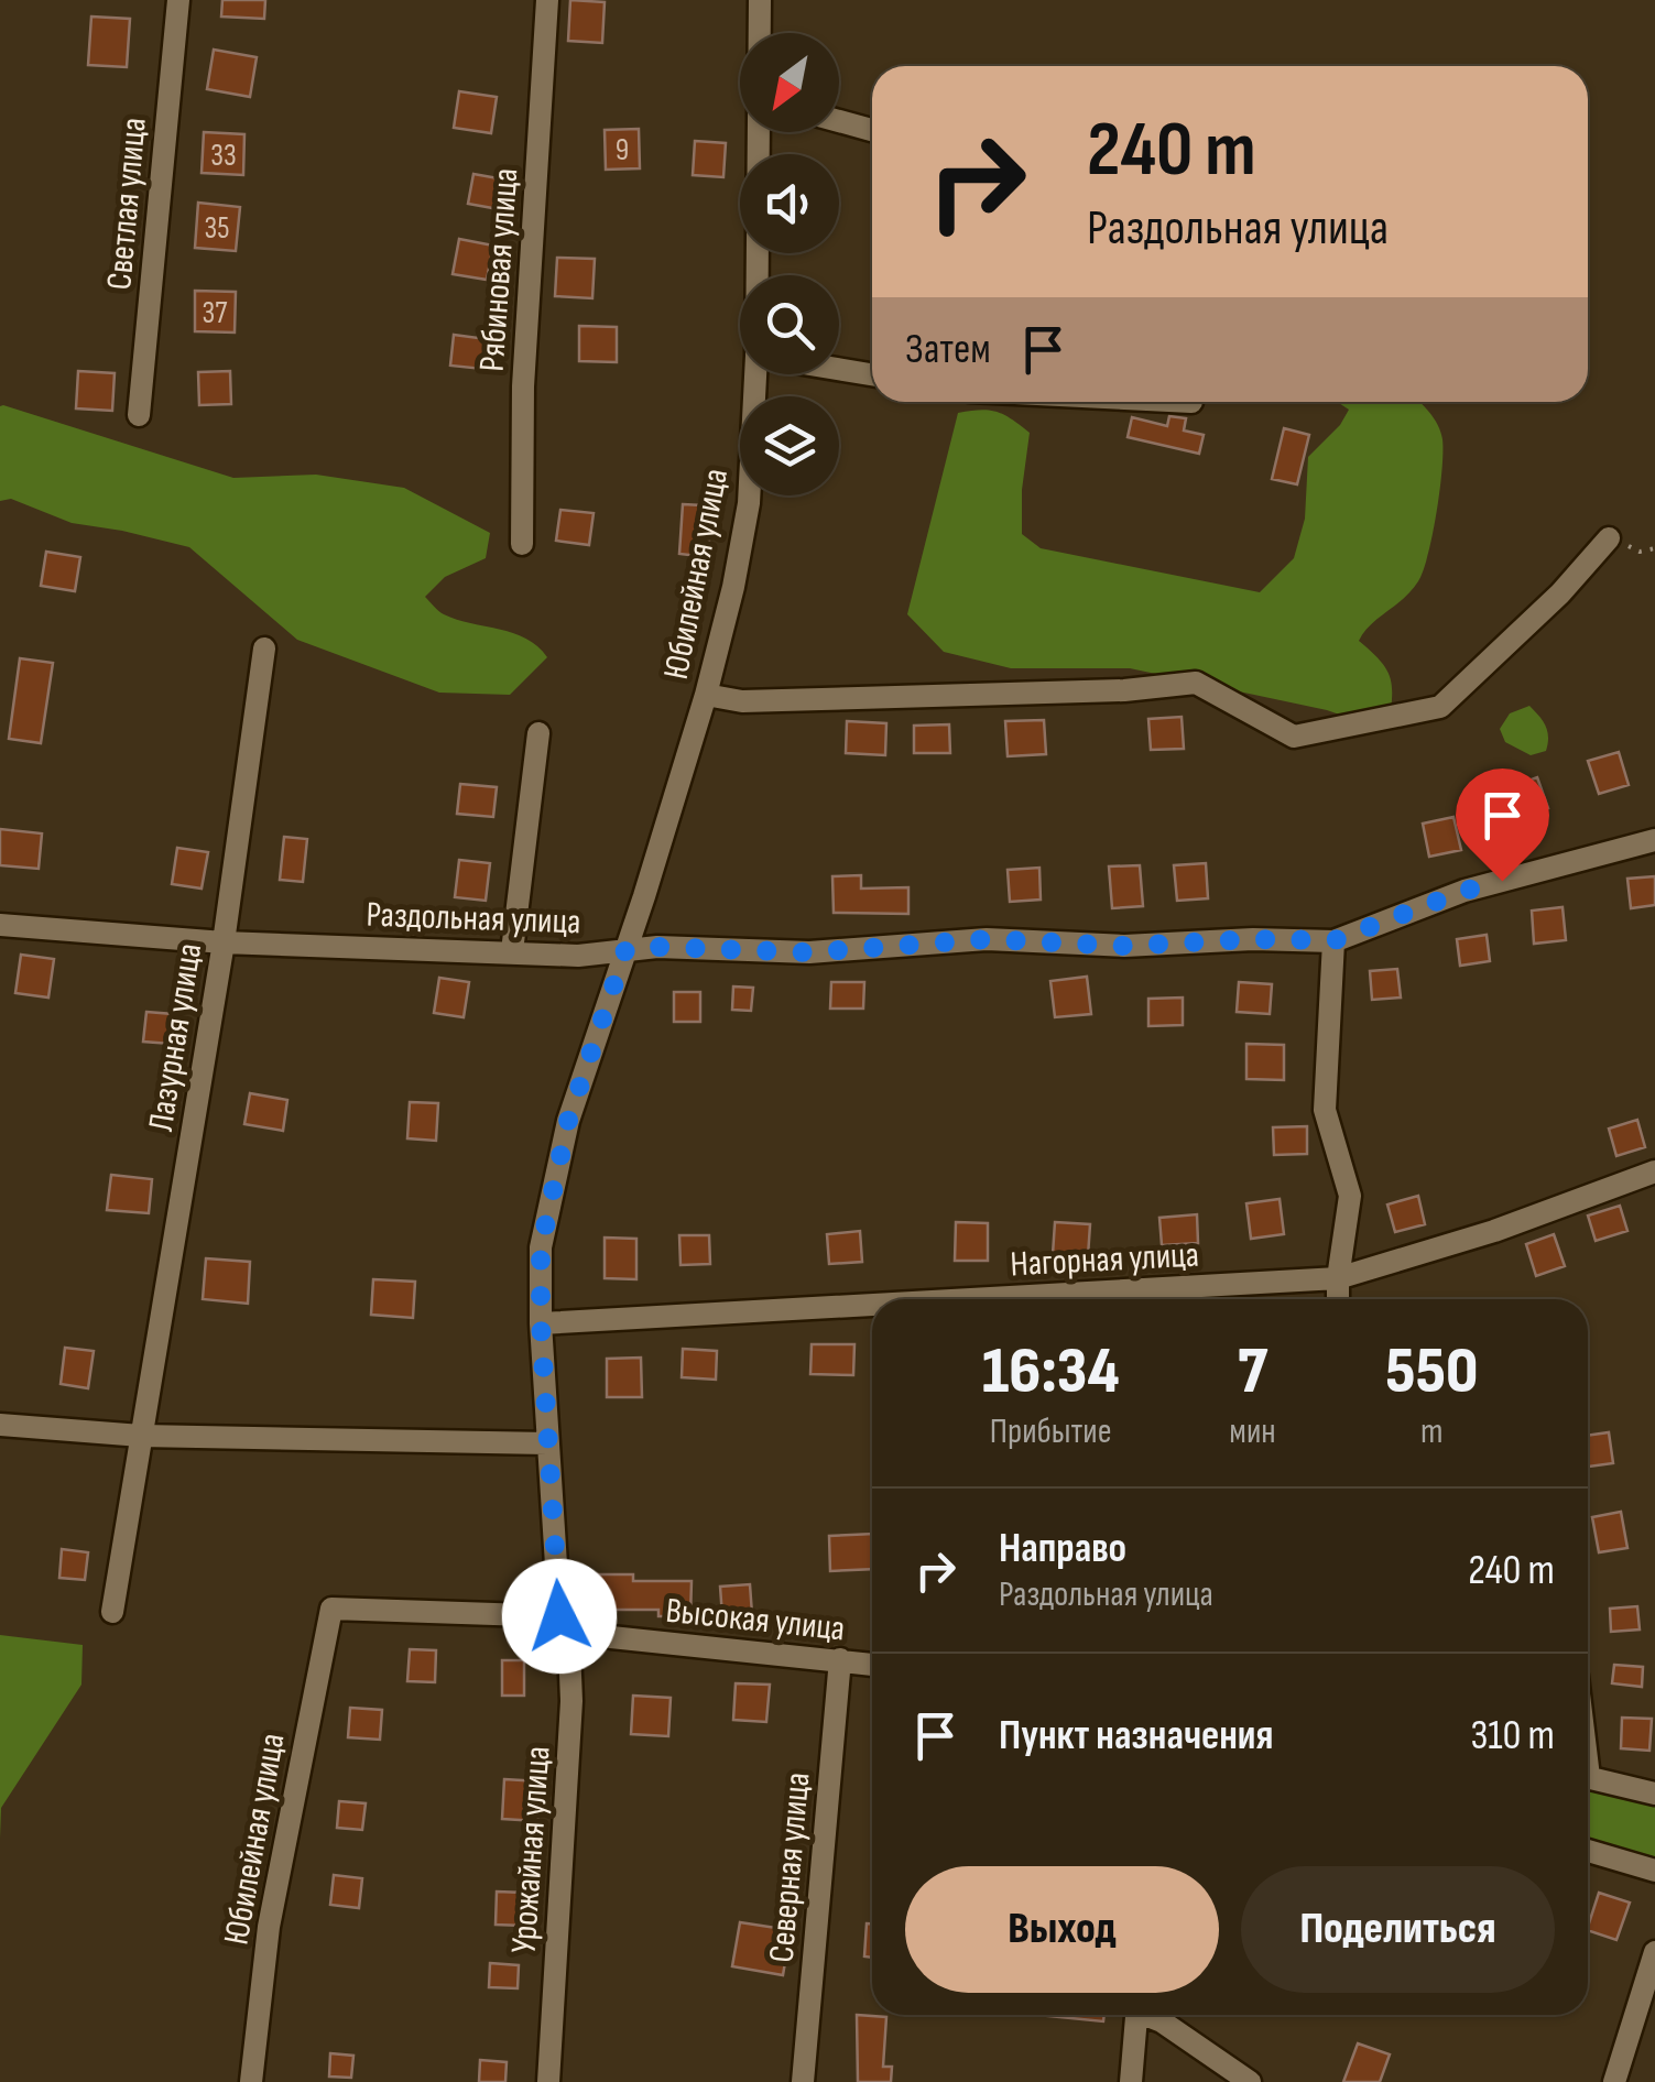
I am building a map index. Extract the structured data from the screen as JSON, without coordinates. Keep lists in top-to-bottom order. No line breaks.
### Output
{"streets":{"street":["Светлая улица","Рябиновая улица","Юбилейная улица","Раздольная улица","Лазурная улица","Нагорная улица","Высокая улица","Урожайная улица","Северная улица"]},"crossings":[["Юбилейная улица","Раздольная улица"],["Юбилейная улица","Нагорная улица"],["Юбилейная улица","Высокая улица"],["Юбилейная улица","Урожайная улица"],["Раздольная улица","Лазурная улица"],["Нагорная улица","Урожайная улица"],["Высокая улица","Урожайная улица"],["Высокая улица","Северная улица"]],"house_numbers":["9","33","35","37"],"north":"bottom left","page":{"turn":["240 m","Раздольная улица"],"then":"Затем","eta":["16:34","Прибытие","7","мин","550","m"],"list":[{"name":"Направо","note":"Раздольная улица","value":"240 m"},{"name":"Пункт назначения","value":"310 m"}],"buttons":["Выход","Поделиться"]}}
